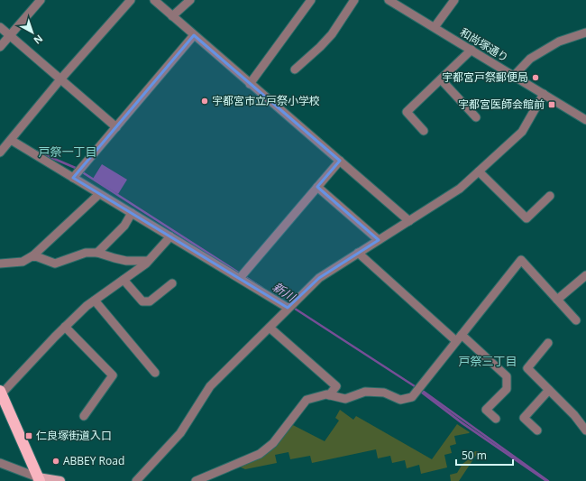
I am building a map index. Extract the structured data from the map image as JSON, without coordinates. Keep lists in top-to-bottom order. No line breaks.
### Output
{"streets":{"street":["和尚塚通り"]},"districts":["戸祭一丁目","戸祭三丁目"],"water":["新川"],"places":{"other":["宇都宮戸祭郵便局","宇都宮市立戸祭小学校","ABBEY Road"],"transit":["宇都宮医師会館前","仁良塚街道入口"]},"scale_bar":"50 m","north":"bottom right"}
